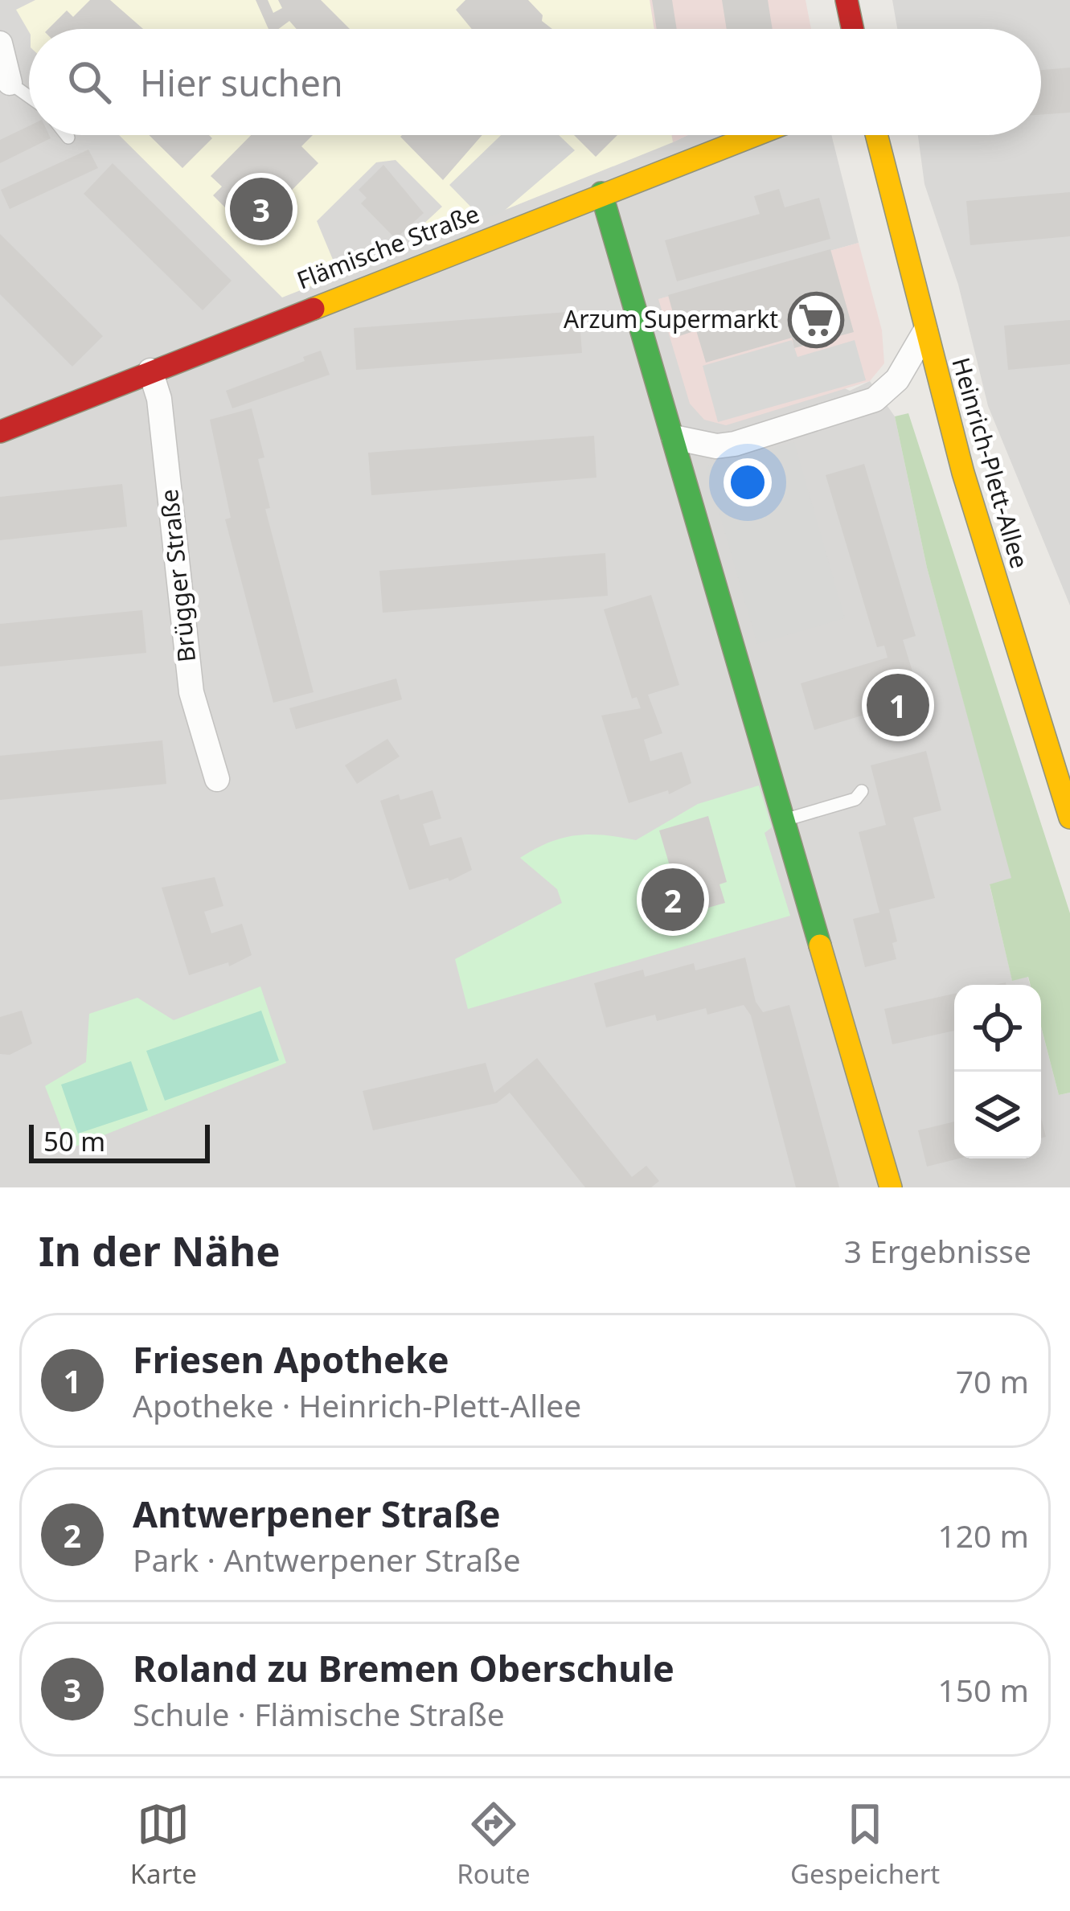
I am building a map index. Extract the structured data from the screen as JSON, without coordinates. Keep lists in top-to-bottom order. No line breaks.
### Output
{"streets":{"street":["Flämische Straße","Heinrich-Plett-Allee","Brügger Straße"]},"crossings":[["Flämische Straße","Brügger Straße"]],"places":{"supermarket":["Arzum Supermarkt"]},"scale_bar":"50 m","page":{"search":"Hier suchen","pins":["3","1","2"],"scale":"50 m","heading":["In der Nähe","3 Ergebnisse"],"list":[{"mark":"1","name":"Friesen Apotheke","note":"Apotheke · Heinrich-Plett-Allee","value":"70 m"},{"mark":"2","name":"Antwerpener Straße","note":"Park · Antwerpener Straße","value":"120 m"},{"mark":"3","name":"Roland zu Bremen Oberschule","note":"Schule · Flämische Straße","value":"150 m"}],"nav":["Karte","Route","Gespeichert"]}}
